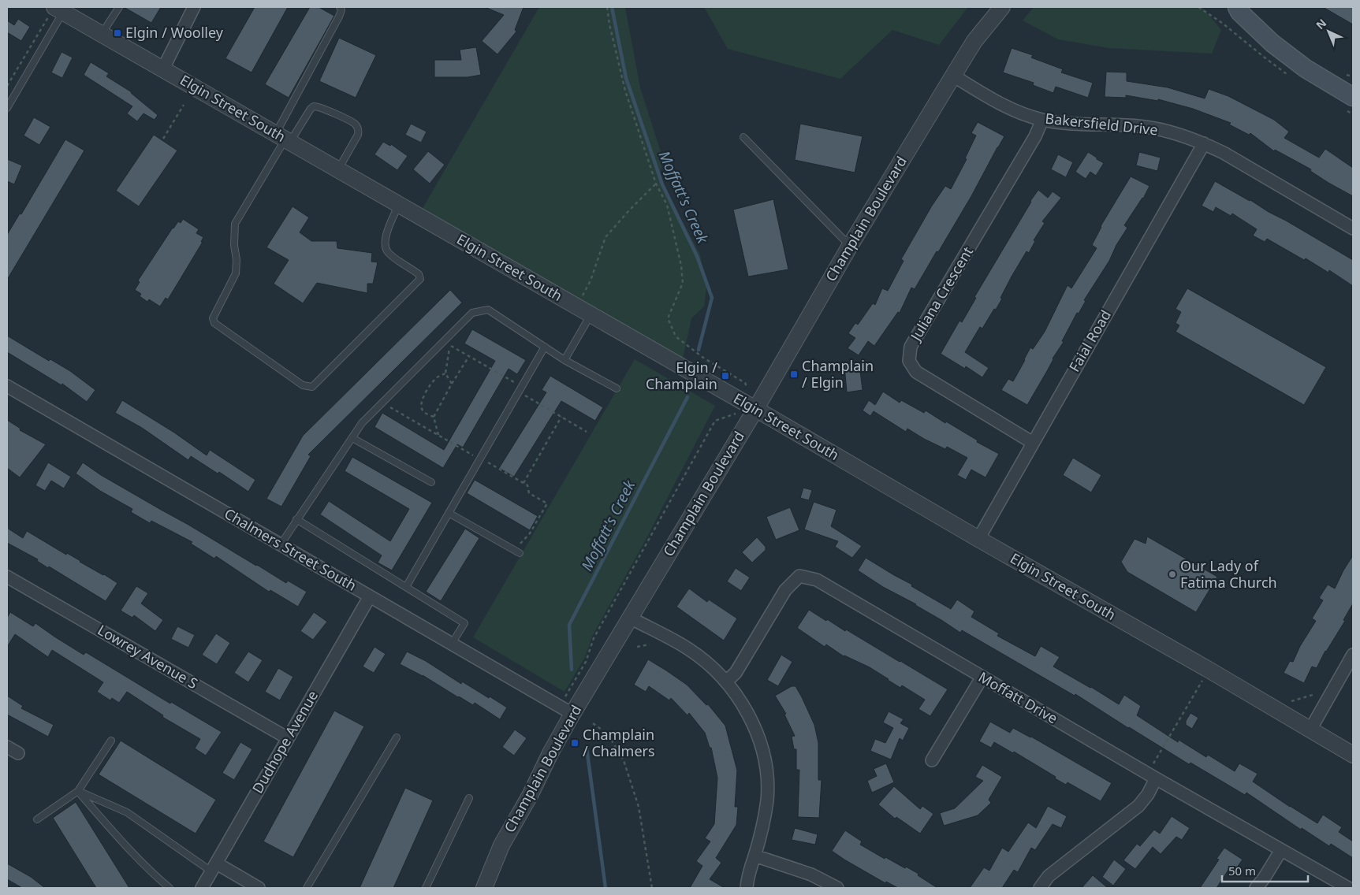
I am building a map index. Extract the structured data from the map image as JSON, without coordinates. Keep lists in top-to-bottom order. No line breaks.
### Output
{"streets":{"street":["Elgin Street South","Bakersfield Drive","Champlain Boulevard","Juliana Crescent","Faial Road","Chalmers Street South","Lowrey Avenue S","Moffatt Drive","Dudhope Avenue"]},"crossings":[["Elgin Street South","Champlain Boulevard"],["Elgin Street South","Faial Road"],["Bakersfield Drive","Champlain Boulevard"],["Bakersfield Drive","Juliana Crescent"],["Bakersfield Drive","Faial Road"],["Champlain Boulevard","Chalmers Street South"],["Juliana Crescent","Faial Road"],["Chalmers Street South","Dudhope Avenue"],["Lowrey Avenue S","Dudhope Avenue"]],"water":["Moffatt's Creek"],"places":{"transit":["Elgin / Woolley","Champlain / Elgin","Elgin / Champlain","Champlain / Chalmers"],"other":["Our Lady of Fatima Church"]},"scale_bar":"50 m","north":"top left"}
